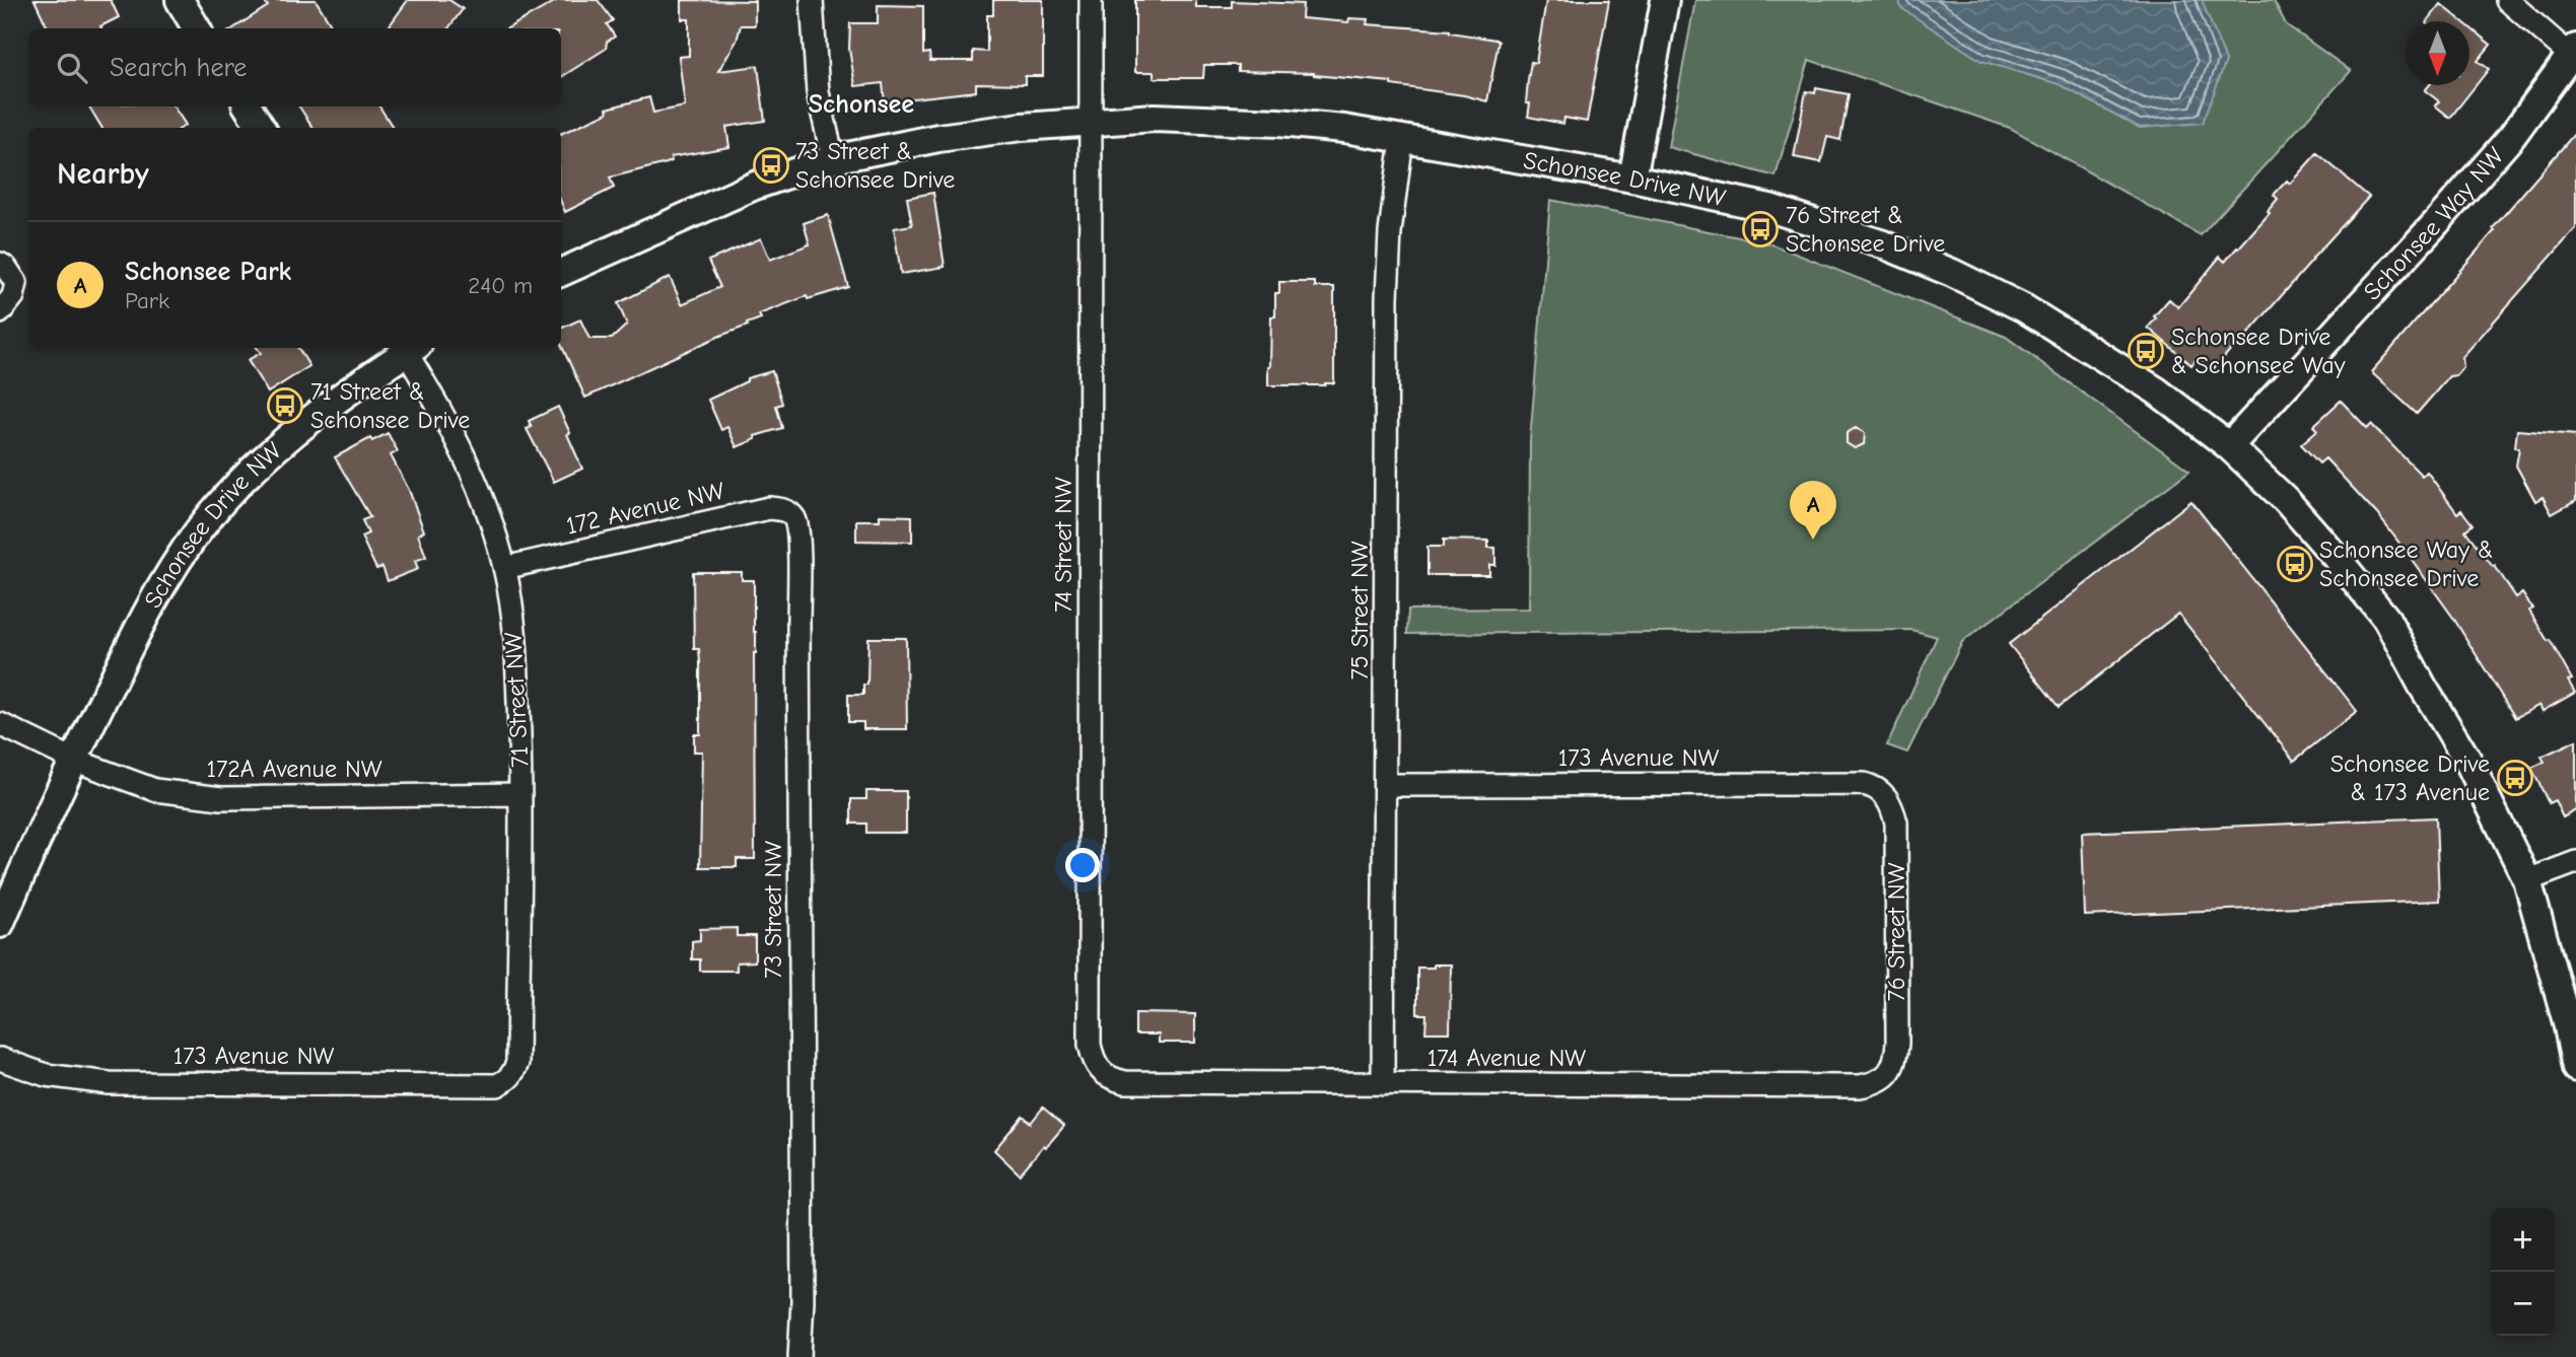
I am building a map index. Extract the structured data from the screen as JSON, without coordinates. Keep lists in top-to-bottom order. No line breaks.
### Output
{"streets":{"street":["Schonsee Drive NW","Schonsee Way NW","172 Avenue NW","74 Street NW","75 Street NW","71 Street NW","173 Avenue NW","172A Avenue NW","73 Street NW","76 Street NW","174 Avenue NW"]},"crossings":[["Schonsee Drive NW","Schonsee Way NW"],["Schonsee Drive NW","74 Street NW"],["Schonsee Drive NW","75 Street NW"],["Schonsee Drive NW","172A Avenue NW"],["172 Avenue NW","71 Street NW"],["172 Avenue NW","73 Street NW"],["74 Street NW","174 Avenue NW"],["75 Street NW","173 Avenue NW"],["75 Street NW","174 Avenue NW"],["71 Street NW","173 Avenue NW"],["71 Street NW","172A Avenue NW"],["173 Avenue NW","76 Street NW"],["76 Street NW","174 Avenue NW"]],"districts":["Schonsee"],"places":{"bus stop":["73 Street & Schonsee Drive","76 Street & Schonsee Drive","Schonsee Drive & Schonsee Way","71 Street & Schonsee Drive","Schonsee Way & Schonsee Drive","Schonsee Drive & 173 Avenue"]},"north":"bottom","page":{"search":"Search here","heading":"Nearby","list":[{"mark":"A","name":"Schonsee Park","note":"Park","value":"240 m"}],"pins":"A","map_buttons":["+","−"]}}
